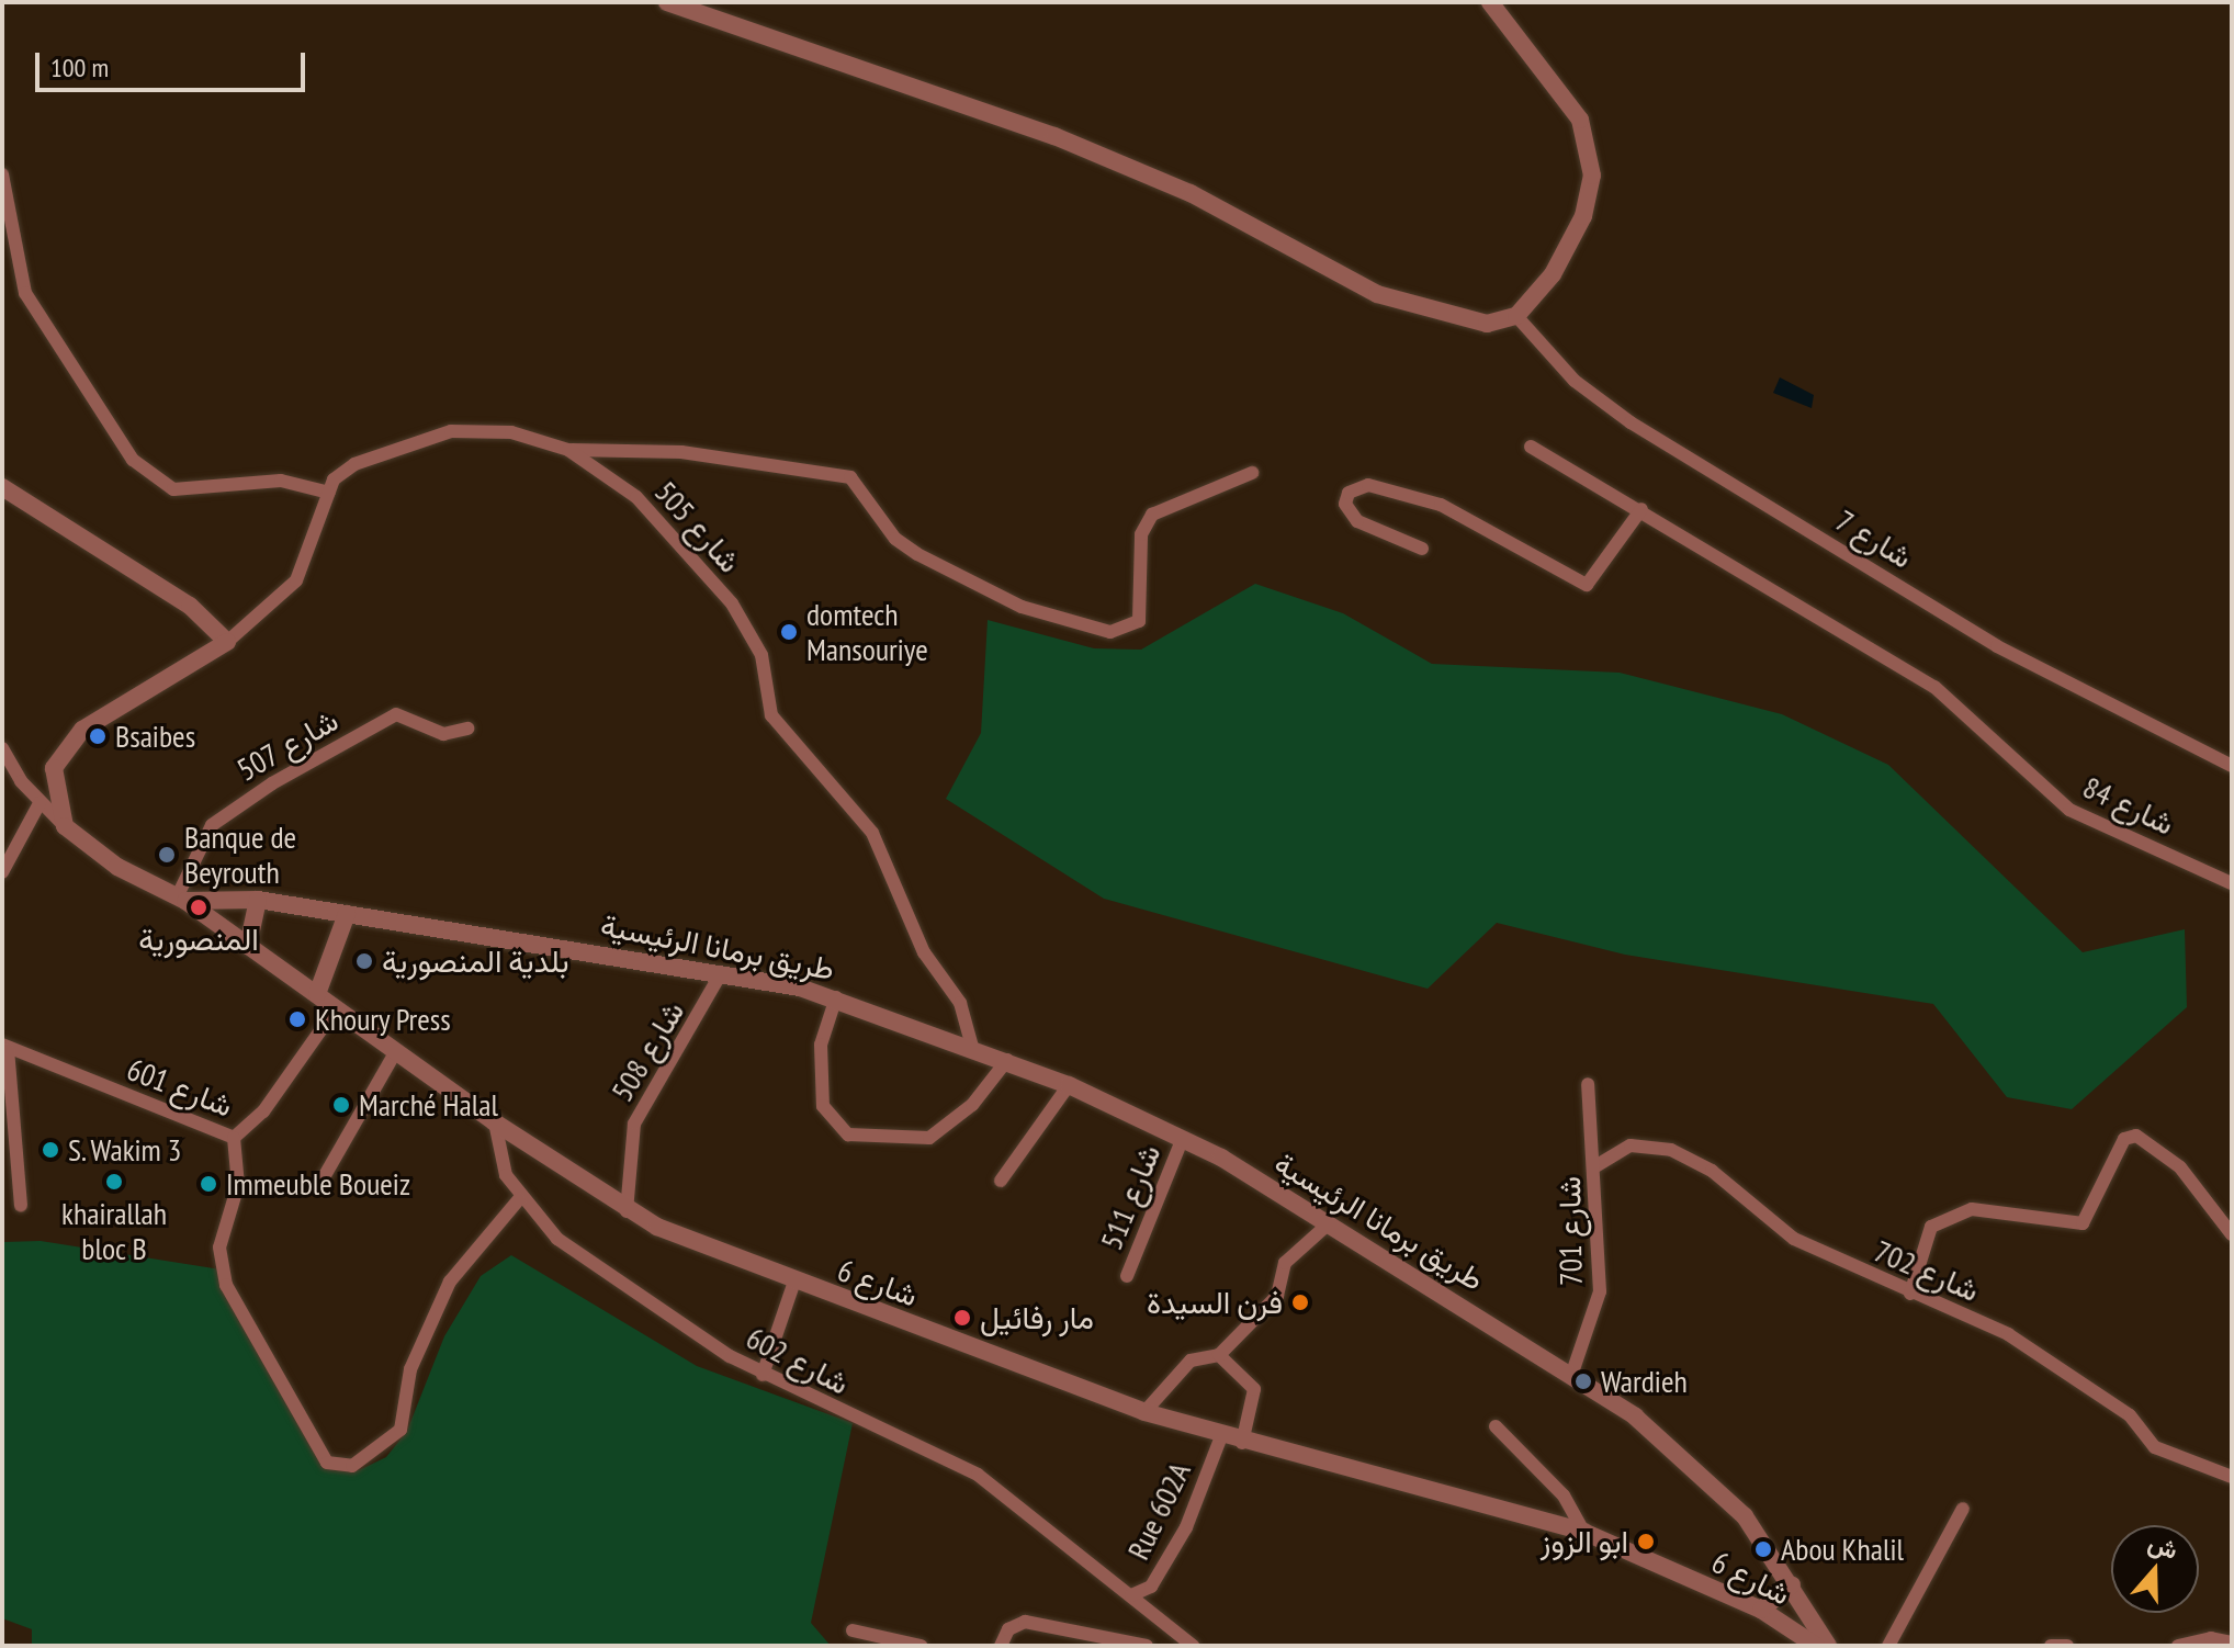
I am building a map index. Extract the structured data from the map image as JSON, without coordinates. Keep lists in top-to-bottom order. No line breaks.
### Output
{"streets":{"street":["شارع 505","شارع 7","شارع 507","شارع 84","طريق برمانا الرئيسية","شارع 508","شارع 601","شارع 511","شارع 701","شارع 702","شارع 6","شارع 602","Rue 602A"]},"crossings":[["شارع 505","طريق برمانا الرئيسية"],["شارع 507","طريق برمانا الرئيسية"],["شارع 507","شارع 6"],["طريق برمانا الرئيسية","شارع 508"],["طريق برمانا الرئيسية","شارع 511"],["طريق برمانا الرئيسية","شارع 701"],["طريق برمانا الرئيسية","شارع 6"],["شارع 508","شارع 6"],["شارع 601","شارع 6"],["شارع 701","شارع 702"],["شارع 6","شارع 602"],["شارع 6","Rue 602A"],["شارع 602","Rue 602A"]],"places":["domtech Mansouriye","Bsaibes","Banque de Beyrouth","المنصورية","بلدية المنصورية","Khoury Press","Marché Halal","S. Wakim 3","khairallah bloc B","Immeuble Boueiz","فرن السيدة","مار رفائيل","Wardieh","ابو الزوز","Abou Khalil"],"scale_bar":"100 m","north":"top"}
